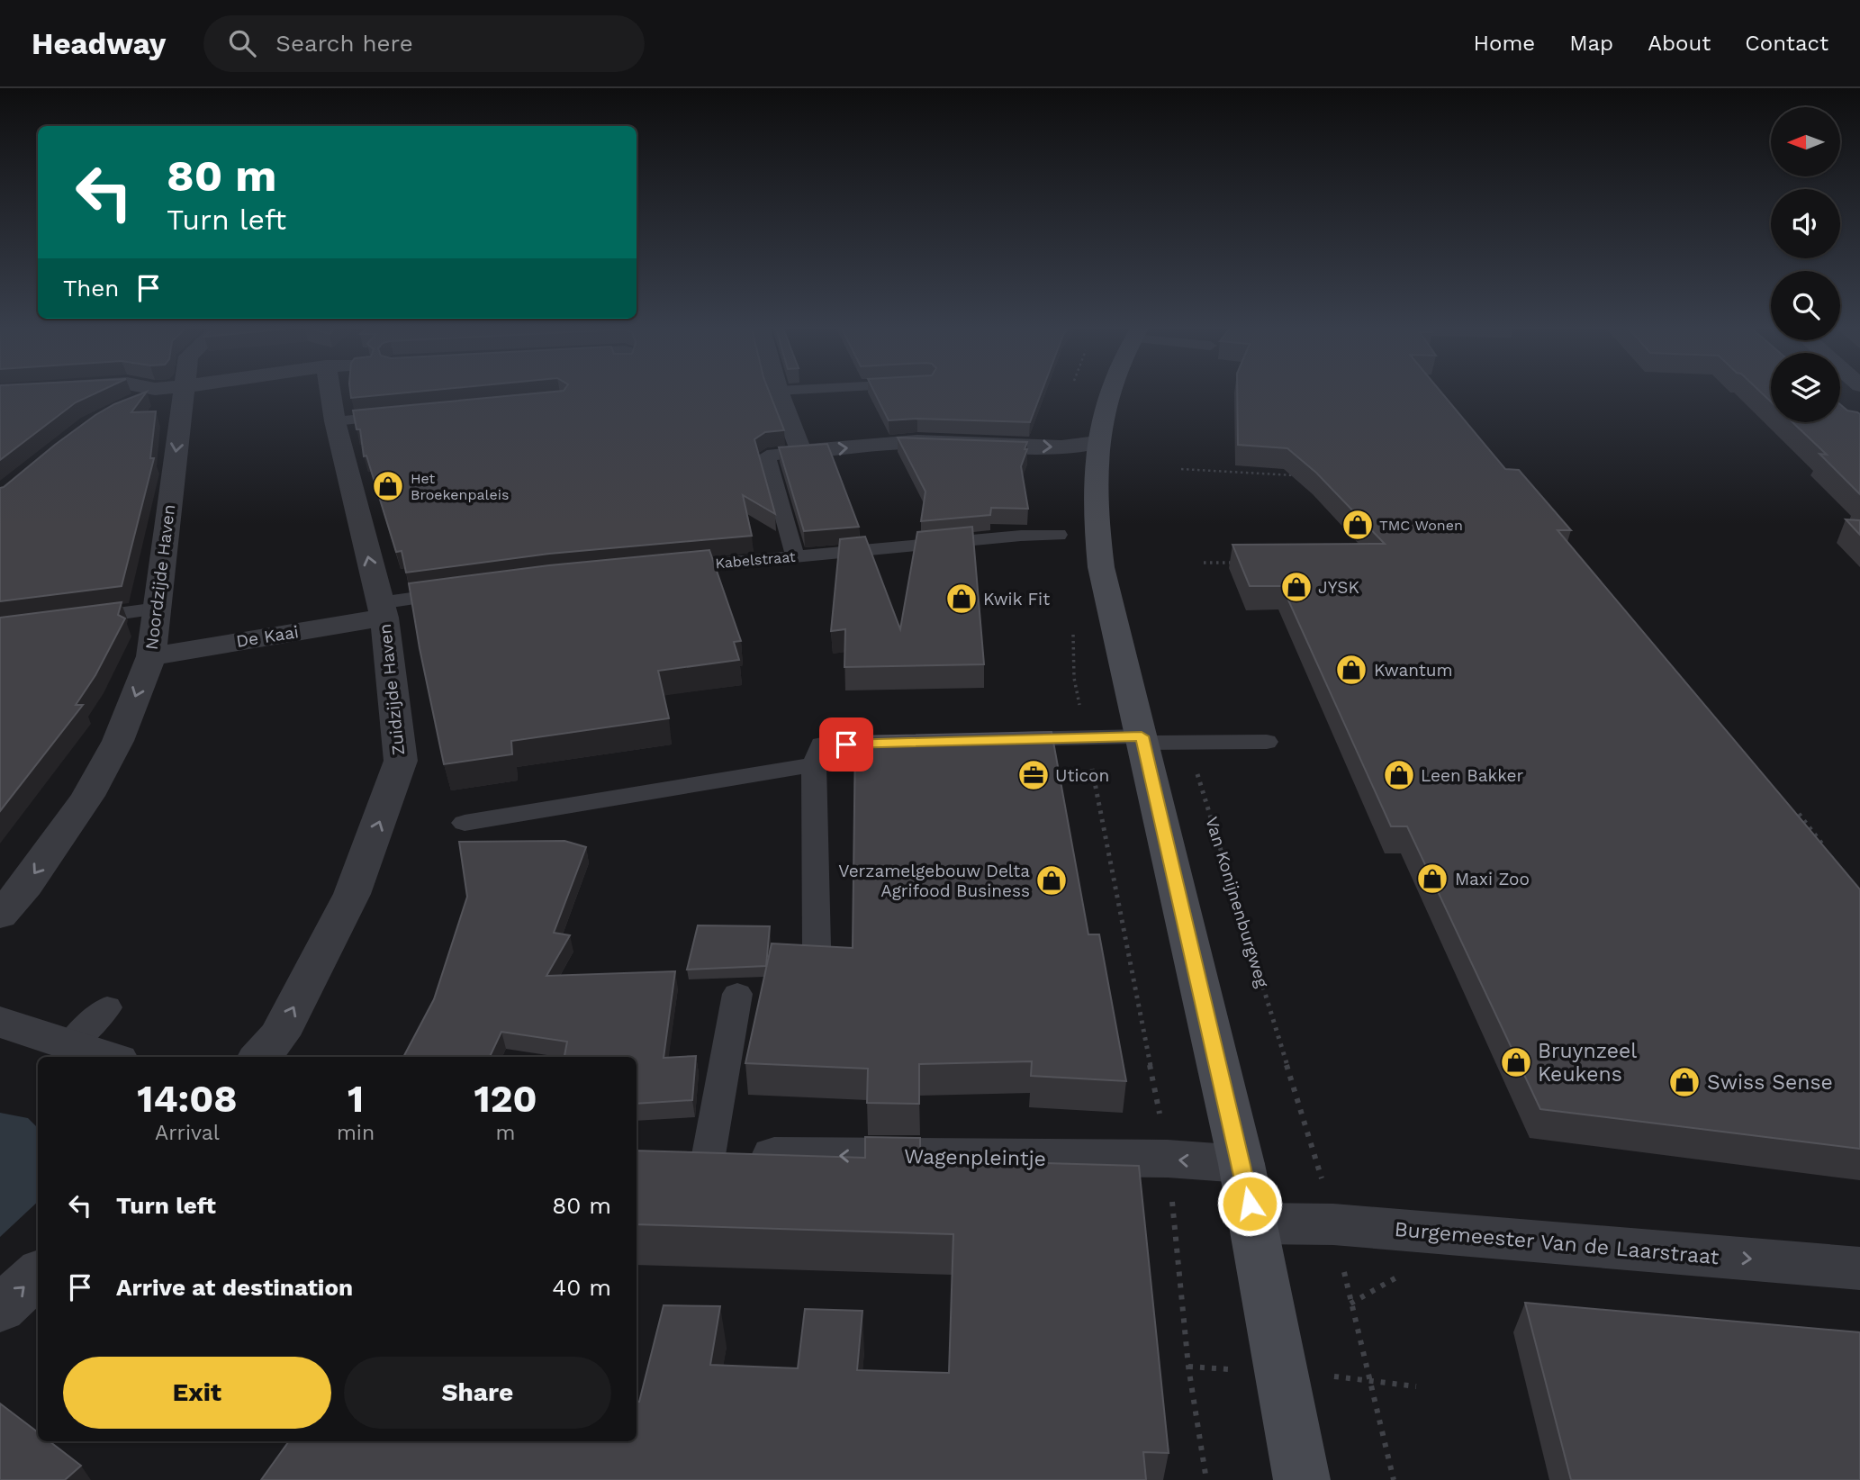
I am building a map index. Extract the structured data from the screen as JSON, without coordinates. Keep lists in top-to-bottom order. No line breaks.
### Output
{"streets":{"street":["Noordzijde Haven","De Kaai","Zuidzijde Haven","Wagenpleintje","Burgemeester Van de Laarstraat"],"lane":["Kabelstraat"],"path":["Van Konijnenburgweg"]},"crossings":[["Noordzijde Haven","De Kaai"],["De Kaai","Zuidzijde Haven"],["Van Konijnenburgweg","Burgemeester Van de Laarstraat"]],"one_way":["Noordzijde Haven","Zuidzijde Haven","Wagenpleintje","Burgemeester Van de Laarstraat"],"places":{"shop":["Het Broekenpaleis","TMC Wonen","JYSK","Kwik Fit","Kwantum","Leen Bakker","Maxi Zoo","Verzamelgebouw Delta Agrifood Business","Bruynzeel Keukens","Swiss Sense"],"office":["Uticon"]},"north":"left","page":{"header":"Headway","search":"Search here","nav":["Home","Map","About","Contact"],"turn":["80 m","Turn left"],"then":"Then","eta":["14:08","Arrival","1","min","120","m"],"list":[{"name":"Turn left","value":"80 m"},{"name":"Arrive at destination","value":"40 m"}],"buttons":["Exit","Share"]}}
